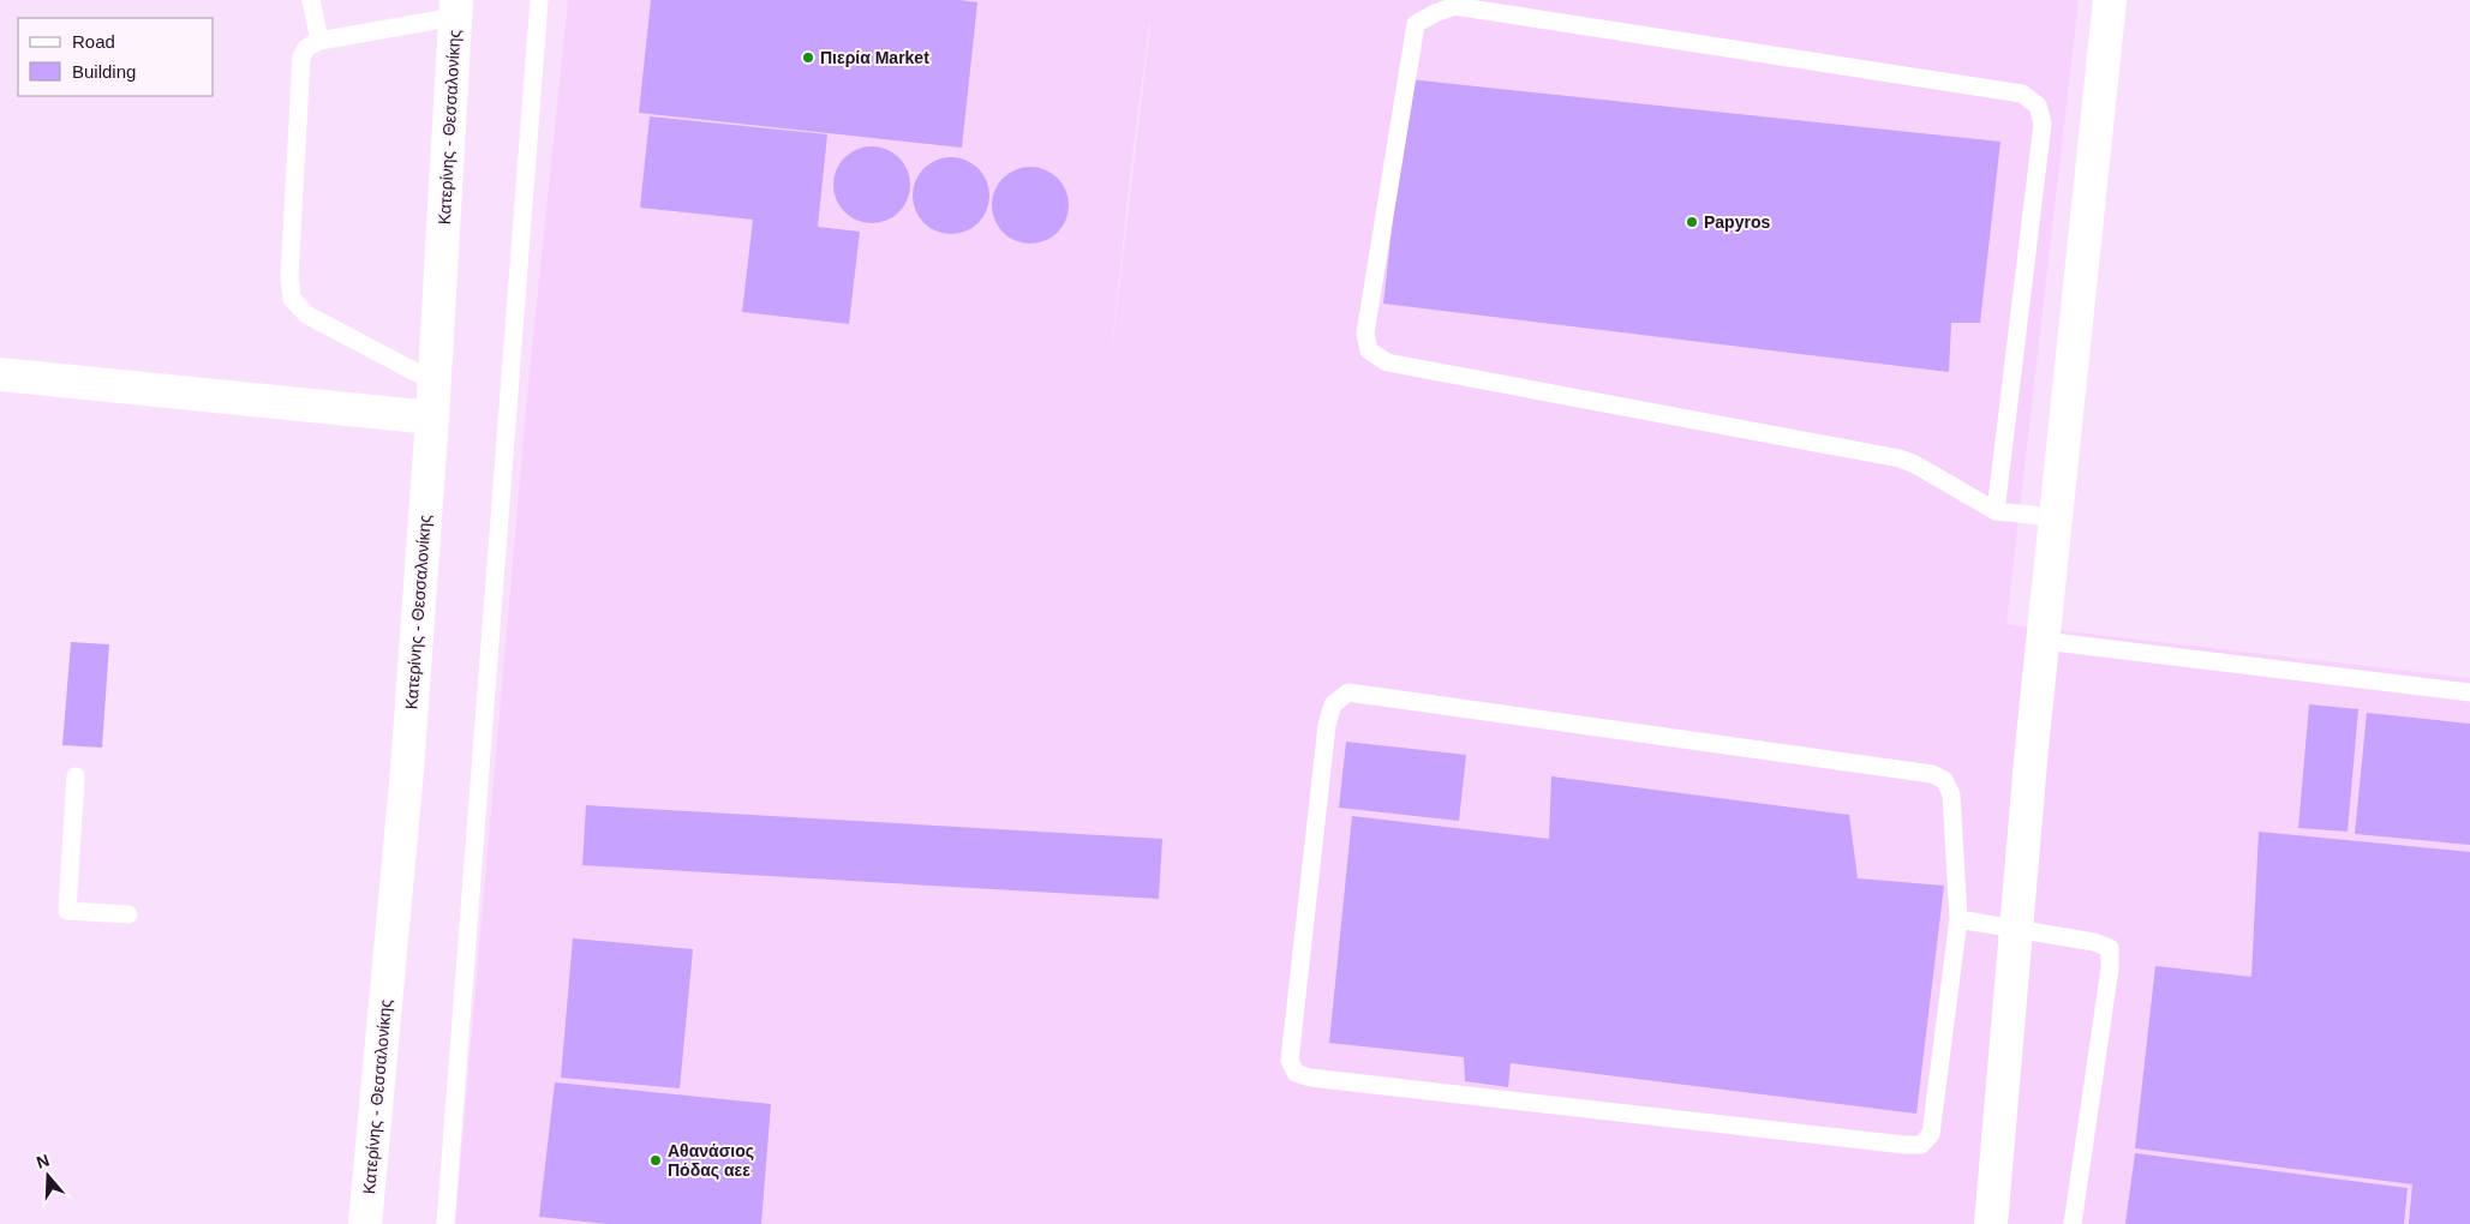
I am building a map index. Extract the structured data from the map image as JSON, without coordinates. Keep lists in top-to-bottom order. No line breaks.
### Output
{"streets":{"street":["Κατερίνης - Θεσσαλονίκης"]},"places":["Πιερία Market","Papyros","Αθανάσιος Πόδας αεε"],"legend":["Road","Building"],"north":"top"}
